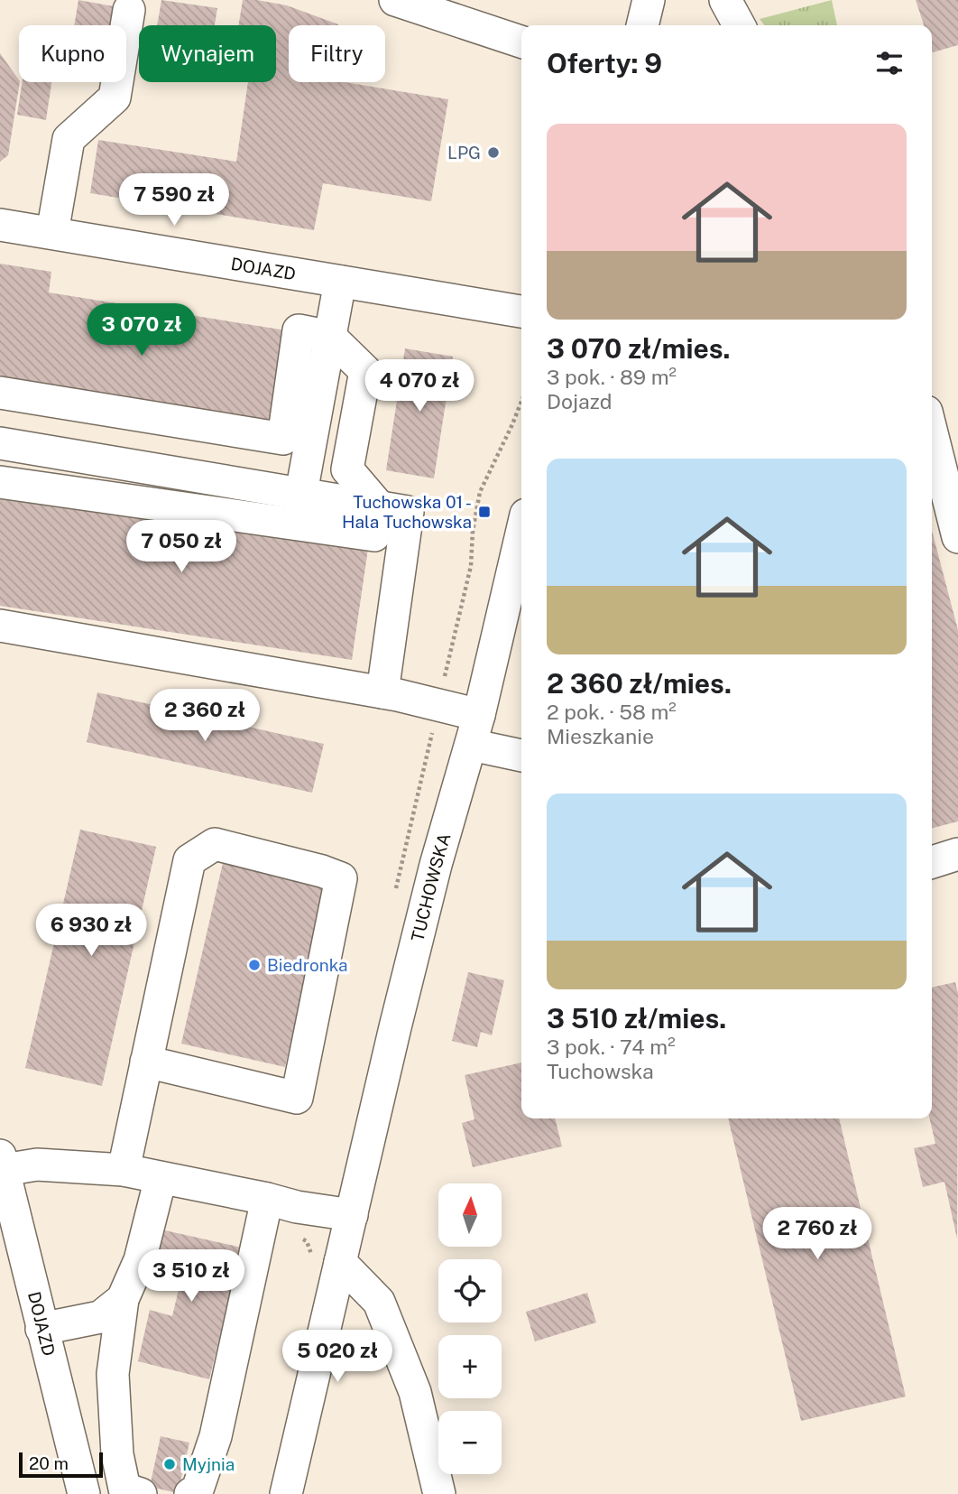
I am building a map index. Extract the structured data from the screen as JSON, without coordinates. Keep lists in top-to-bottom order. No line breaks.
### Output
{"streets":{"street":["DOJAZD","TUCHOWSKA"]},"places":{"other":["LPG","Biedronka","Myjnia"],"transit":["Tuchowska 01 - Hala Tuchowska"]},"scale_bar":"20 m","north":"top","page":{"chip":["Kupno","Wynajem","Filtry"],"heading":"Oferty: 9","list":[{"name":"3 070 zł/mies.","note":"3 pok. · 89 m² · Dojazd"},{"name":"2 360 zł/mies.","note":"2 pok. · 58 m² · Mieszkanie"},{"name":"3 510 zł/mies.","note":"3 pok. · 74 m² · Tuchowska"}],"price":["7 590 zł","3 070 zł","4 070 zł","7 050 zł","2 360 zł","6 930 zł","2 760 zł","3 510 zł","5 020 zł"],"map_buttons":["+","−"],"scale":"20 m"}}
